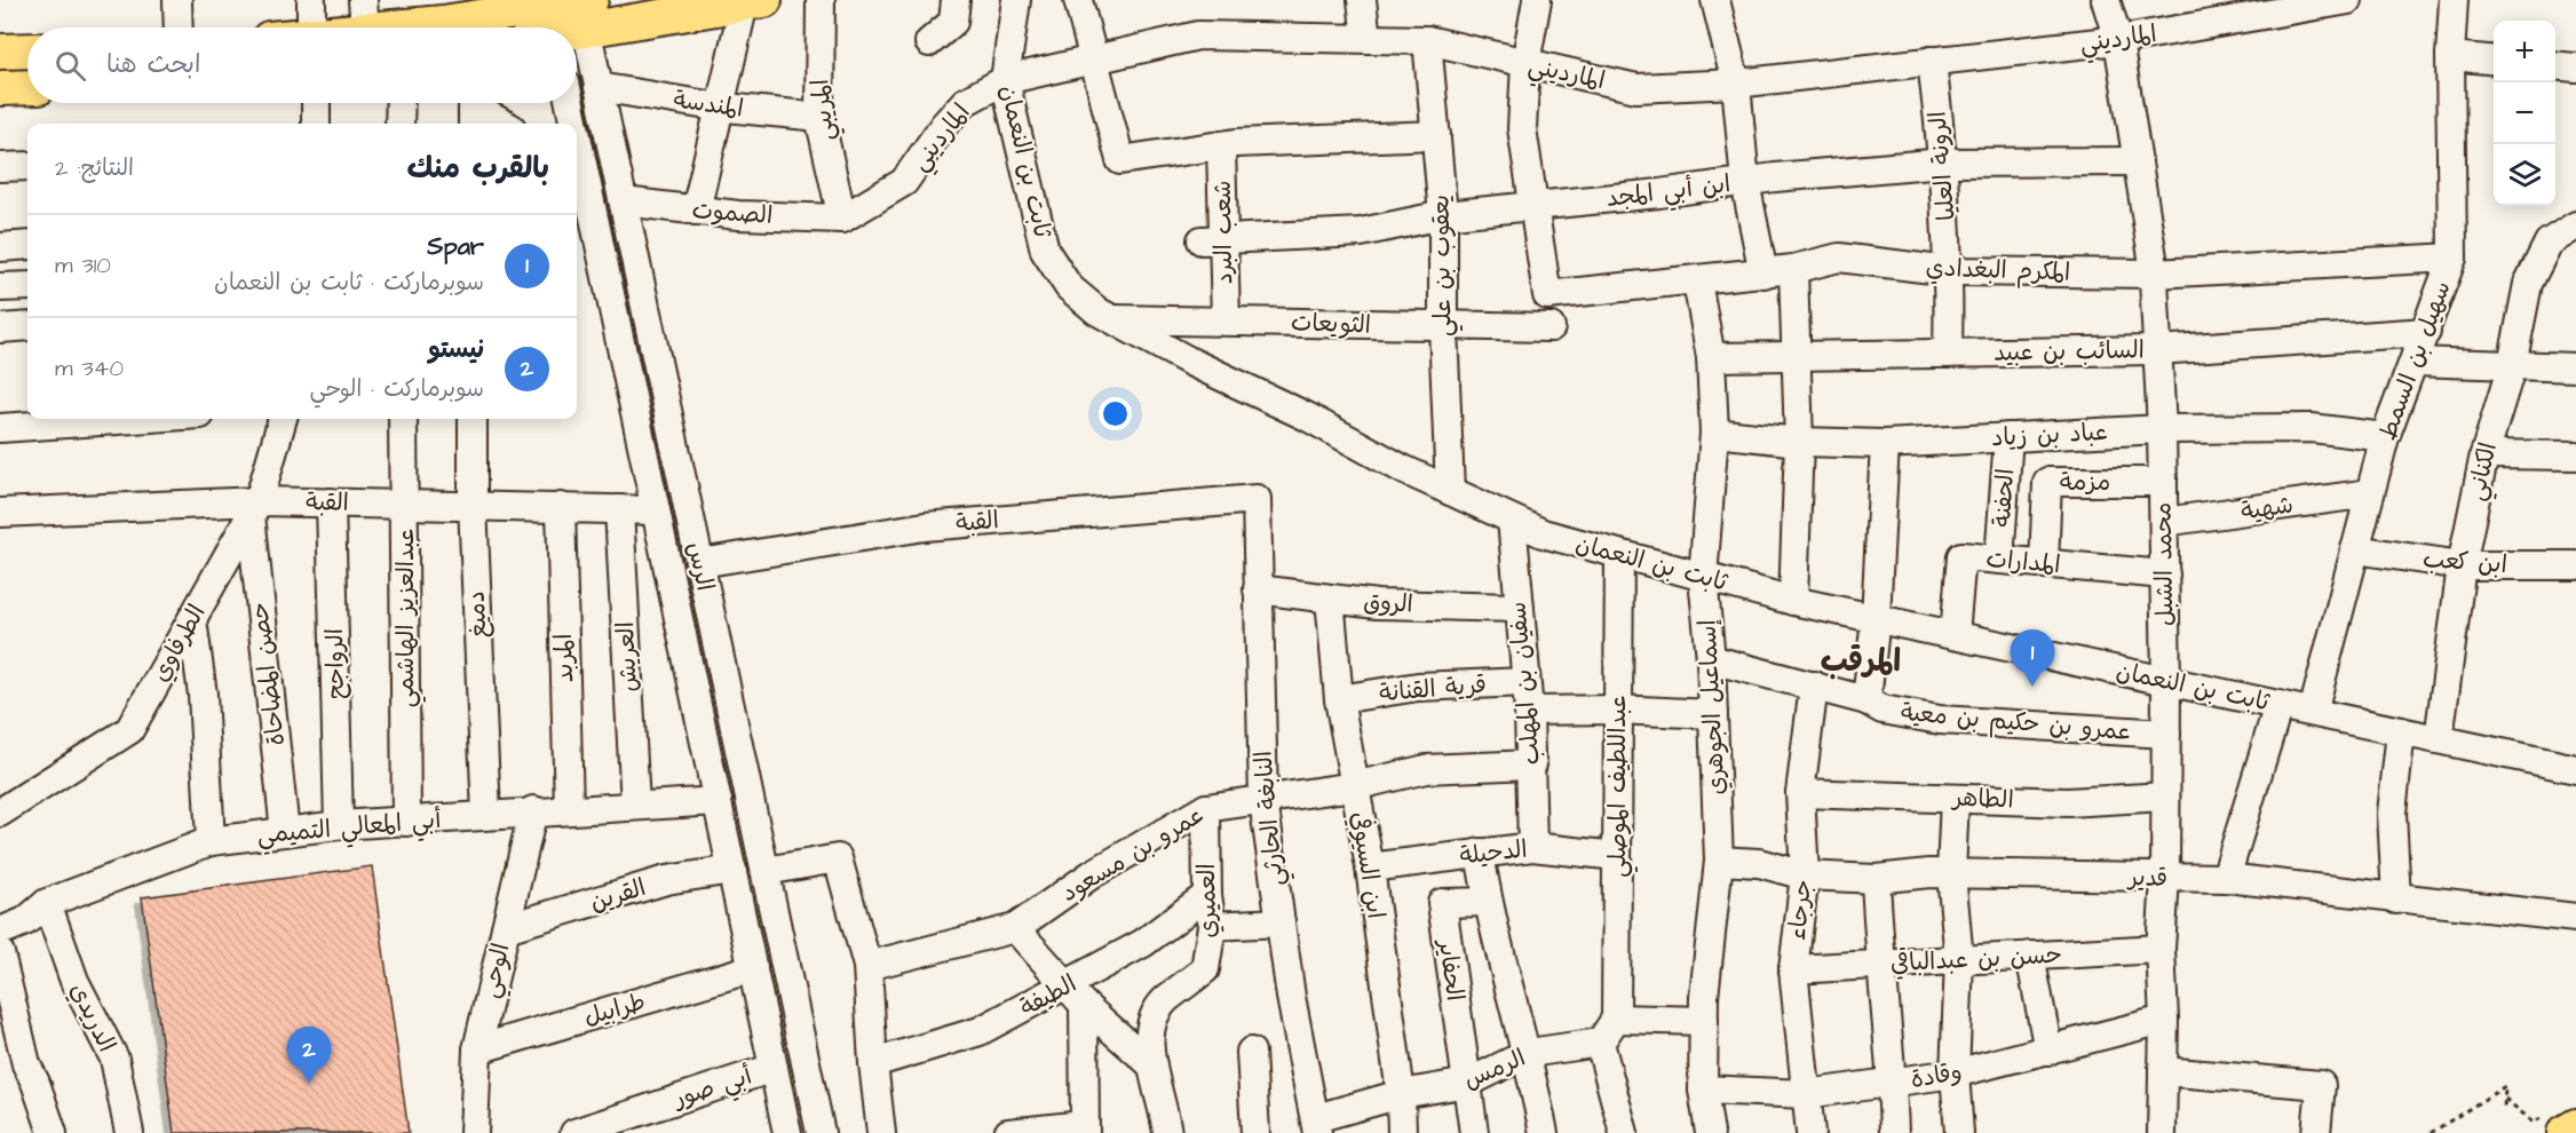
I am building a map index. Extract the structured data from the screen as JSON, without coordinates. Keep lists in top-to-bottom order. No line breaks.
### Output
{"streets":{"street":["المارديني","المندسة","المريبي","ثابت بن النعمان","الرونة العليا","ابن أبي المجد","الصموت","شعب البرد","يعقوب بن علي","المكرم البغدادي","الثويعات","السائب بن عبيد","سهيل بن السمط","عباد بن زياد","الكناني","مزمة","الحفنة","القبة","شهية","المدارات","ابن كعب","محمد الشبل","الرس","الروق","دميغ","عبدالعزيز الهاشمي","الطرفاوي","العريش","المربد","الرواجح","حصن المضاحاة","سفيان بن المهلب","قرية القنانة","إسماعيل الجوهري","عمرو بن حكيم بن معية","عبداللطيف الموصلي","الطاهر","النابغة الحارثي","أبي المعالي التميمي","الدحيلة","عمرو بن مسعود","ابن السيوفي","قدير","القرين","العميري","جرجاء","حسن بن عبدالباقي","الوحي","الحفاير","الطيفة","طرابيل","الدريدي","الرمس","وقادة","أبي صور"]},"crossings":[["المارديني","المريبي"],["المارديني","ثابت بن النعمان"],["المارديني","الرونة العليا"],["المارديني","الصموت"],["المارديني","يعقوب بن علي"],["المارديني","محمد الشبل"],["المندسة","المريبي"],["المندسة","الرس"],["المريبي","الصموت"],["ثابت بن النعمان","يعقوب بن علي"],["ثابت بن النعمان","الثويعات"],["ثابت بن النعمان","سهيل بن السمط"],["ثابت بن النعمان","الكناني"],["ثابت بن النعمان","المدارات"],["ثابت بن النعمان","محمد الشبل"],["ثابت بن النعمان","سفيان بن المهلب"],["ثابت بن النعمان","إسماعيل الجوهري"],["ثابت بن النعمان","عبداللطيف الموصلي"],["الرونة العليا","ابن أبي المجد"],["الرونة العليا","المكرم البغدادي"],["الرونة العليا","السائب بن عبيد"],["ابن أبي المجد","شعب البرد"],["ابن أبي المجد","يعقوب بن علي"],["ابن أبي المجد","المكرم البغدادي"],["ابن أبي المجد","محمد الشبل"],["الصموت","الرس"],["شعب البرد","الثويعات"],["يعقوب بن علي","الثويعات"],["المكرم البغدادي","سهيل بن السمط"],["المكرم البغدادي","محمد الشبل"],["المكرم البغدادي","إسماعيل الجوهري"],["السائب بن عبيد","سهيل بن السمط"],["السائب بن عبيد","محمد الشبل"],["السائب بن عبيد","إسماعيل الجوهري"],["سهيل بن السمط","عباد بن زياد"],["سهيل بن السمط","شهية"],["سهيل بن السمط","ابن كعب"],["عباد بن زياد","الحفنة"],["عباد بن زياد","محمد الشبل"],["عباد بن زياد","إسماعيل الجوهري"],["الكناني","ابن كعب"],["مزمة","المدارات"],["مزمة","محمد الشبل"],["الحفنة","المدارات"],["القبة","الرس"],["القبة","دميغ"],["القبة","عبدالعزيز الهاشمي"],["القبة","الطرفاوي"],["القبة","العريش"],["القبة","المربد"],["القبة","الرواجح"],["القبة","حصن المضاحاة"],["القبة","النابغة الحارثي"],["شهية","محمد الشبل"],["المدارات","محمد الشبل"],["محمد الشبل","عمرو بن حكيم بن معية"],["محمد الشبل","الطاهر"],["محمد الشبل","قدير"],["محمد الشبل","حسن بن عبدالباقي"],["محمد الشبل","وقادة"],["الرس","أبي المعالي التميمي"],["الرس","القرين"],["الرس","طرابيل"],["الرس","أبي صور"],["الروق","سفيان بن المهلب"],["الروق","النابغة الحارثي"],["الروق","ابن السيوفي"],["دميغ","أبي المعالي التميمي"],["عبدالعزيز الهاشمي","أبي المعالي التميمي"],["الطرفاوي","حصن المضاحاة"],["العريش","أبي المعالي التميمي"],["المربد","أبي المعالي التميمي"],["الرواجح","أبي المعالي التميمي"],["حصن المضاحاة","أبي المعالي التميمي"],["سفيان بن المهلب","قرية القنانة"],["سفيان بن المهلب","الدحيلة"],["سفيان بن المهلب","عمرو بن مسعود"],["قرية القنانة","ابن السيوفي"],["إسماعيل الجوهري","عمرو بن حكيم بن معية"],["إسماعيل الجوهري","قدير"],["إسماعيل الجوهري","وقادة"],["عمرو بن حكيم بن معية","جرجاء"],["عبداللطيف الموصلي","الدحيلة"],["الطاهر","جرجاء"],["النابغة الحارثي","عمرو بن مسعود"],["النابغة الحارثي","الرمس"],["أبي المعالي التميمي","الوحي"],["أبي المعالي التميمي","الدريدي"],["الدحيلة","ابن السيوفي"],["عمرو بن مسعود","ابن السيوفي"],["عمرو بن مسعود","العميري"],["ابن السيوفي","الرمس"],["قدير","جرجاء"],["القرين","الوحي"],["العميري","الطيفة"],["جرجاء","حسن بن عبدالباقي"],["جرجاء","وقادة"],["الوحي","طرابيل"],["الحفاير","الرمس"]],"districts":["المرقب"],"page":{"map_buttons":["+","−"],"search":"ابحث هنا","heading":["بالقرب منك","النتائج: 2"],"list":[{"mark":"1","name":"Spar","note":"سوبرماركت · ثابت بن النعمان","value":"310 m"},{"mark":"2","name":"نيستو","note":"سوبرماركت · الوحي","value":"340 m"}],"pins":["1","2"]}}
